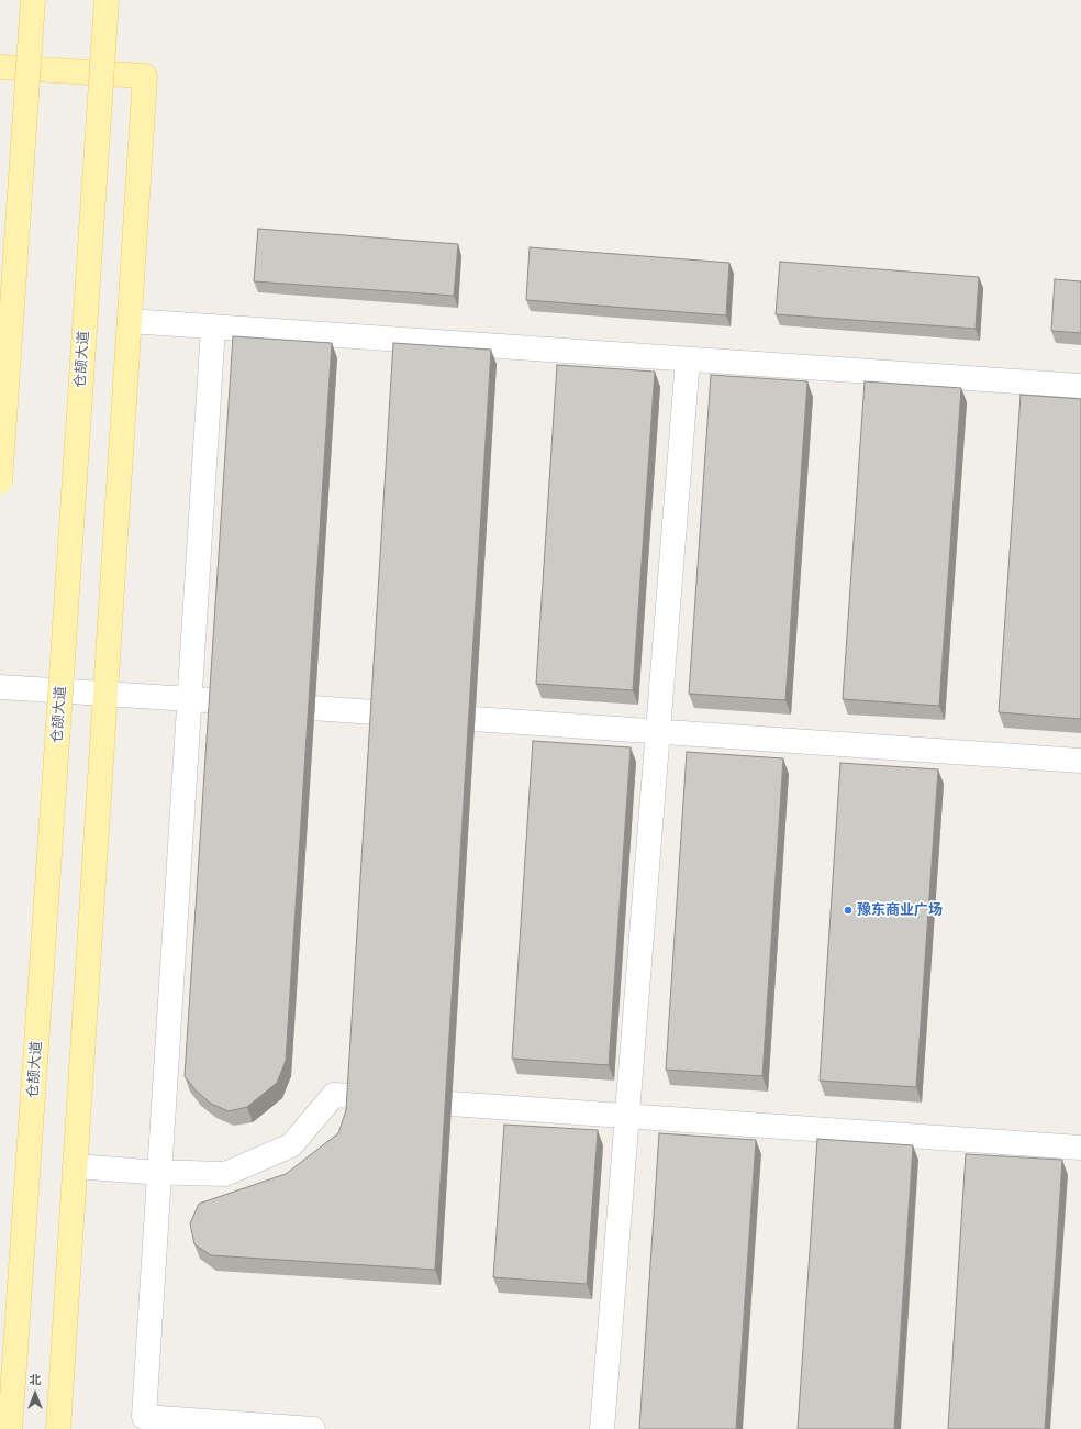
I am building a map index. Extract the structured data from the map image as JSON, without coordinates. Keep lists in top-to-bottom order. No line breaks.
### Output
{"streets":{"main road":["仓颉大道"]},"places":["豫东商业广场"],"north":"top"}
